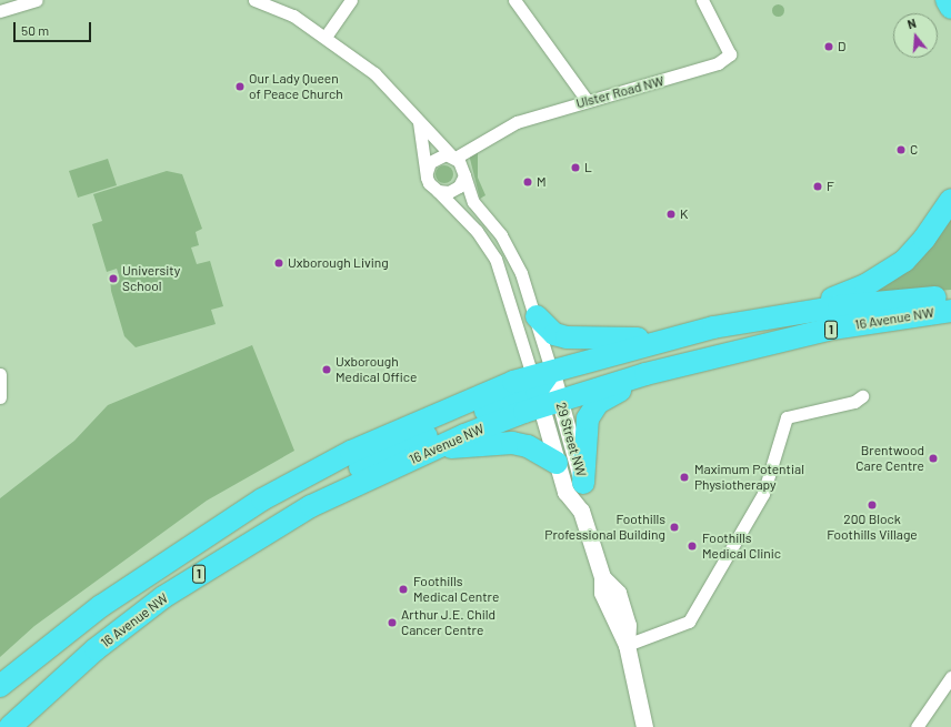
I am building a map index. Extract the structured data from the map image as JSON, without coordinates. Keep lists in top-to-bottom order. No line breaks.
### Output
{"streets":{"highway":["16 Avenue NW","1"],"street":["Ulster Road NW","29 Street NW"]},"crossings":[["16 Avenue NW","29 Street NW"]],"places":["D","Our Lady Queen of Peace Church","C","L","M","F","K","Uxborough Living","University School","Uxborough Medical Office","Brentwood Care Centre","Maximum Potential Physiotherapy","200 Block Foothills Village","Foothills Professional Building","Foothills Medical Clinic","Foothills Medical Centre","Arthur J.E. Child Cancer Centre"],"scale_bar":"50 m","north":"top"}
